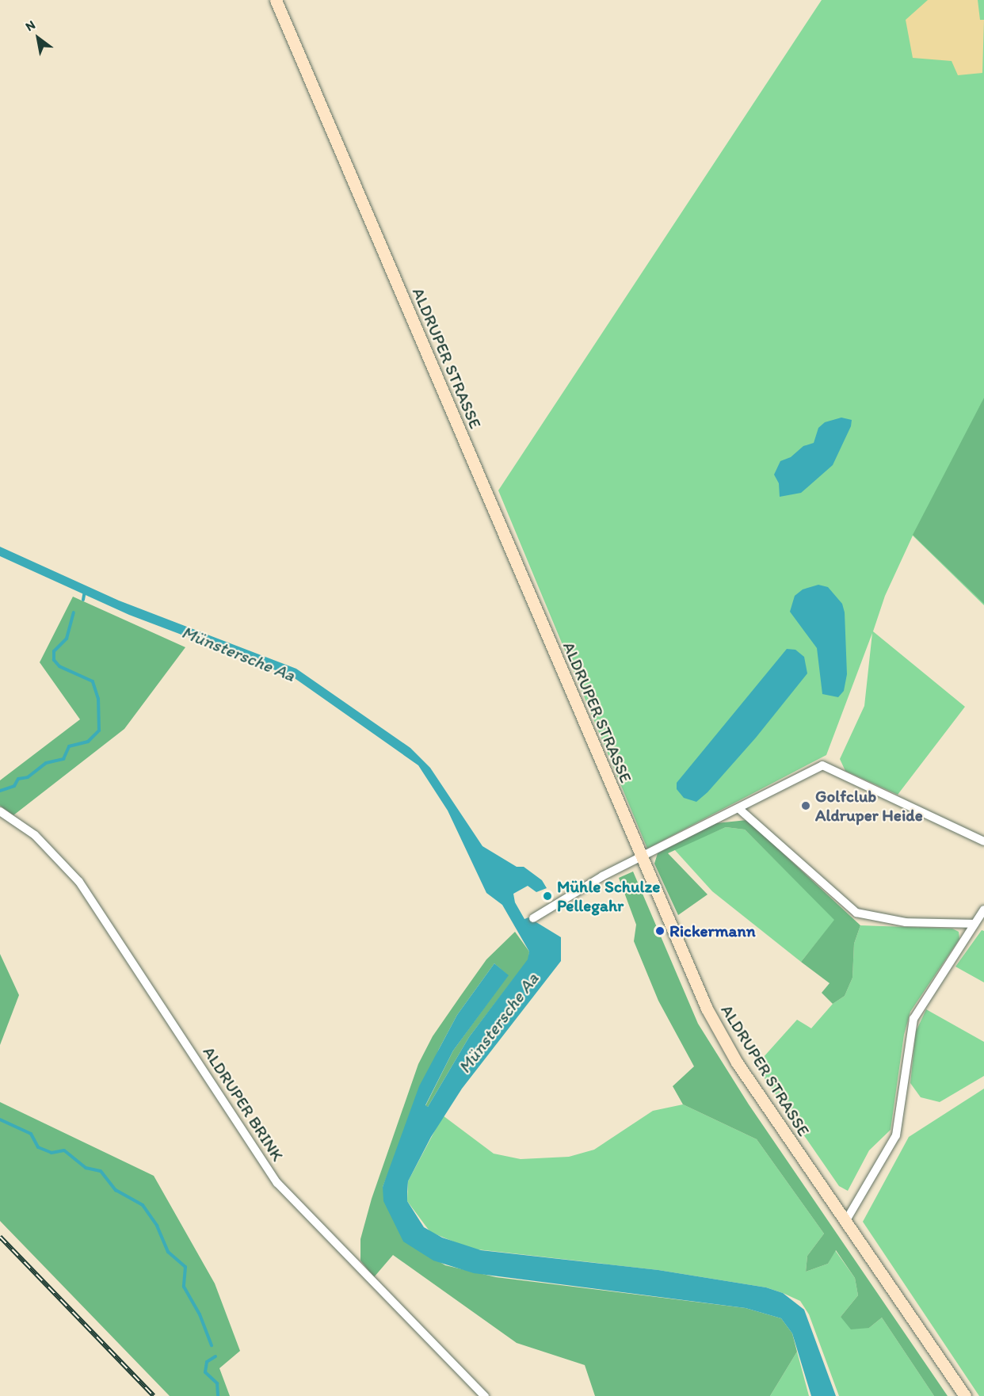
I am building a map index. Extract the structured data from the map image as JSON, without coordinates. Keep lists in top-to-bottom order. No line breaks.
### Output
{"streets":{"main road":["ALDRUPER STRASSE"],"street":["ALDRUPER BRINK"]},"water":["Münstersche Aa"],"places":["Golfclub Aldruper Heide","Mühle Schulze Pellegahr","Rickermann"],"north":"top left"}
